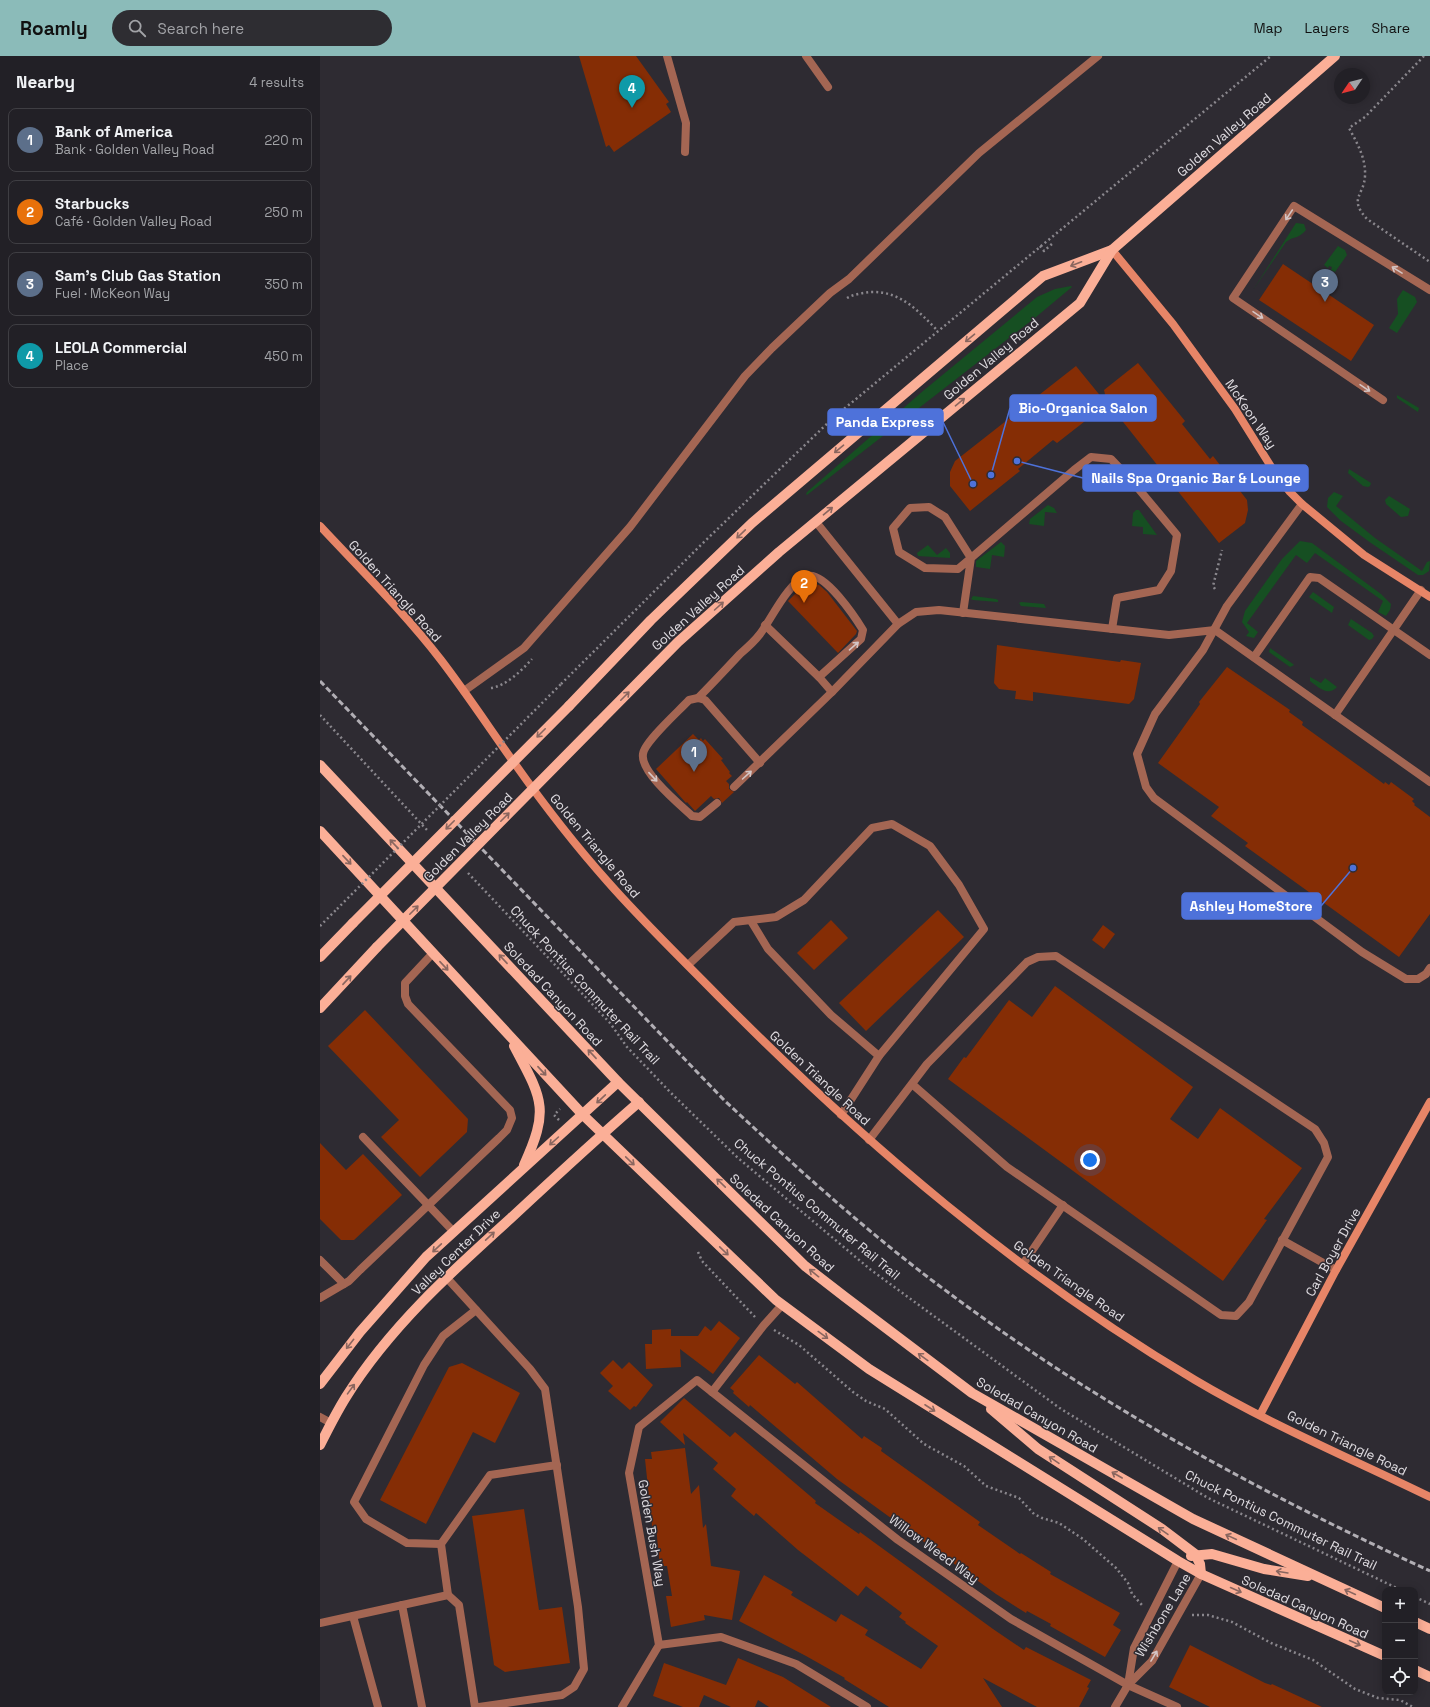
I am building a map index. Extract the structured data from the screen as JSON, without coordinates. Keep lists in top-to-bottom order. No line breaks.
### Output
{"streets":{"main road":["Golden Valley Road","Soledad Canyon Road","Valley Center Drive"],"street":["McKeon Way","Golden Triangle Road","Carl Boyer Drive","Golden Bush Way","Willow Weed Way","Wishbone Lane"],"path":["Chuck Pontius Commuter Rail Trail"]},"crossings":[["Golden Valley Road","McKeon Way"],["Golden Triangle Road","Carl Boyer Drive"],["Soledad Canyon Road","Valley Center Drive"],["Soledad Canyon Road","Wishbone Lane"],["Golden Bush Way","Willow Weed Way"],["Willow Weed Way","Wishbone Lane"]],"places":["Nails Spa Organic Bar & Lounge","Bio-Organica Salon","Panda Express","Ashley HomeStore"],"north":"bottom left","page":{"header":"Roamly","search":"Search here","nav":["Map","Layers","Share"],"heading":["Nearby","4 results"],"pins":["4","3","2","1"],"list":[{"mark":"1","name":"Bank of America","note":"Bank · Golden Valley Road","value":"220 m"},{"mark":"2","name":"Starbucks","note":"Café · Golden Valley Road","value":"250 m"},{"mark":"3","name":"Sam's Club Gas Station","note":"Fuel · McKeon Way","value":"350 m"},{"mark":"4","name":"LEOLA Commercial","note":"Place","value":"450 m"}],"map_buttons":["+","−"]}}
